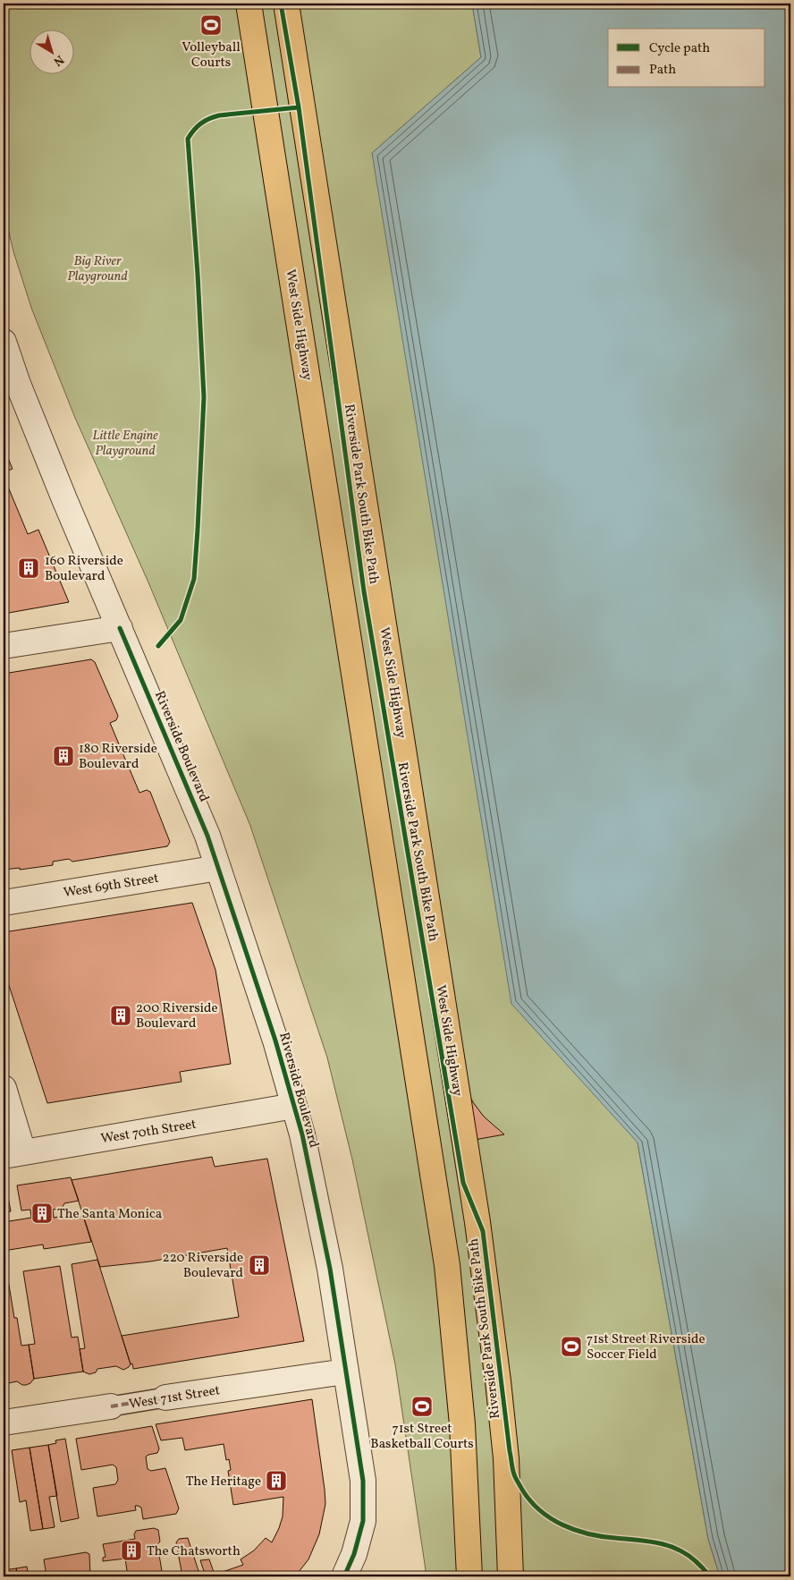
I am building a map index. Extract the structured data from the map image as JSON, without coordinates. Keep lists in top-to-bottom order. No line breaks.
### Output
{"streets":{"highway":["West Side Highway"],"street":["Riverside Boulevard","West 69th Street","West 70th Street","West 71st Street"],"cycle path":["Riverside Park South Bike Path"]},"crossings":[["Riverside Boulevard","West 69th Street"],["Riverside Boulevard","West 70th Street"],["Riverside Boulevard","West 71st Street"]],"parks":["Big River Playground","Little Engine Playground"],"places":{"sports":["Volleyball Courts","71st Street Riverside Soccer Field","71st Street Basketball Courts"],"building":["160 Riverside Boulevard","180 Riverside Boulevard","200 Riverside Boulevard","The Santa Monica","220 Riverside Boulevard","The Heritage","The Chatsworth"]},"legend":["Cycle path","Path"],"north":"bottom right"}
